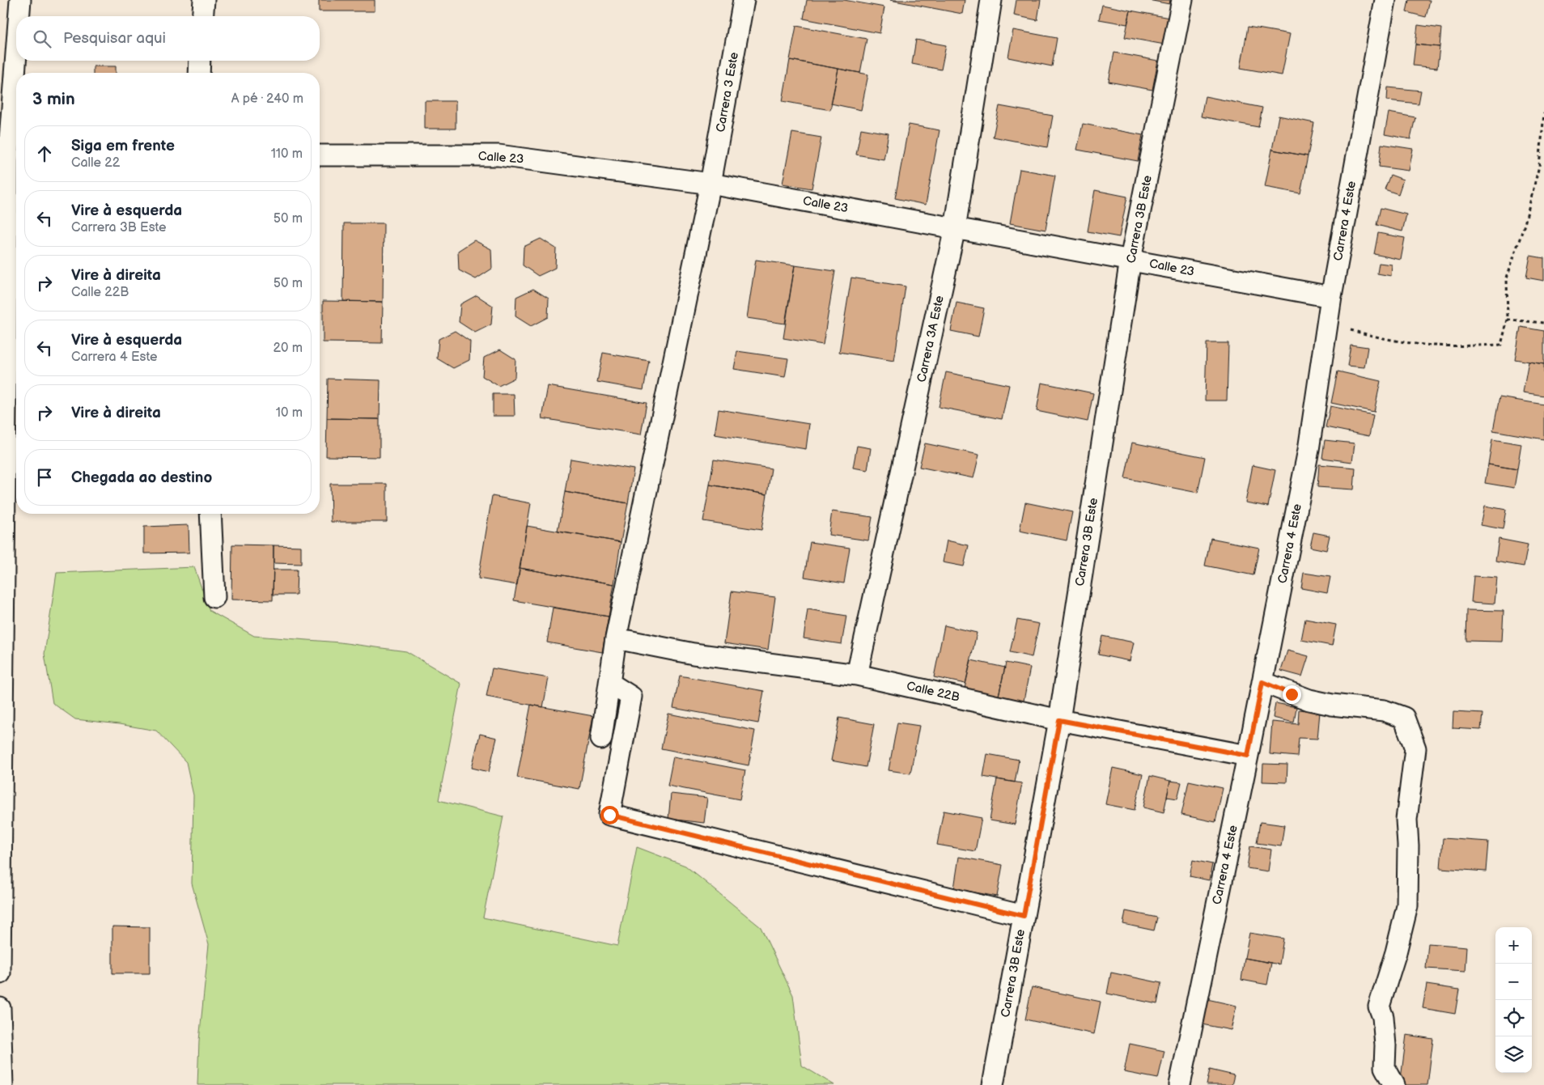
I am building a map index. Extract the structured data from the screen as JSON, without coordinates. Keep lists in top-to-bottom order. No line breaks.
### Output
{"streets":{"street":["Carrera 3 Este","Calle 23","Carrera 3B Este","Carrera 4 Este","Carrera 3A Este","Calle 22B"]},"crossings":[["Carrera 3 Este","Calle 23"],["Carrera 3 Este","Calle 22B"],["Calle 23","Carrera 3B Este"],["Calle 23","Carrera 4 Este"],["Calle 23","Carrera 3A Este"],["Carrera 3B Este","Calle 22B"],["Carrera 4 Este","Calle 22B"],["Carrera 3A Este","Calle 22B"]],"page":{"search":"Pesquisar aqui","heading":["3 min","A pé · 240 m"],"list":[["Siga em frente","Calle 22","110 m"],["Vire à esquerda","Carrera 3B Este","50 m"],["Vire à direita","Calle 22B","50 m"],["Vire à esquerda","Carrera 4 Este","20 m"],["Vire à direita","10 m"],"Chegada ao destino"],"map_buttons":["+","−"]}}
